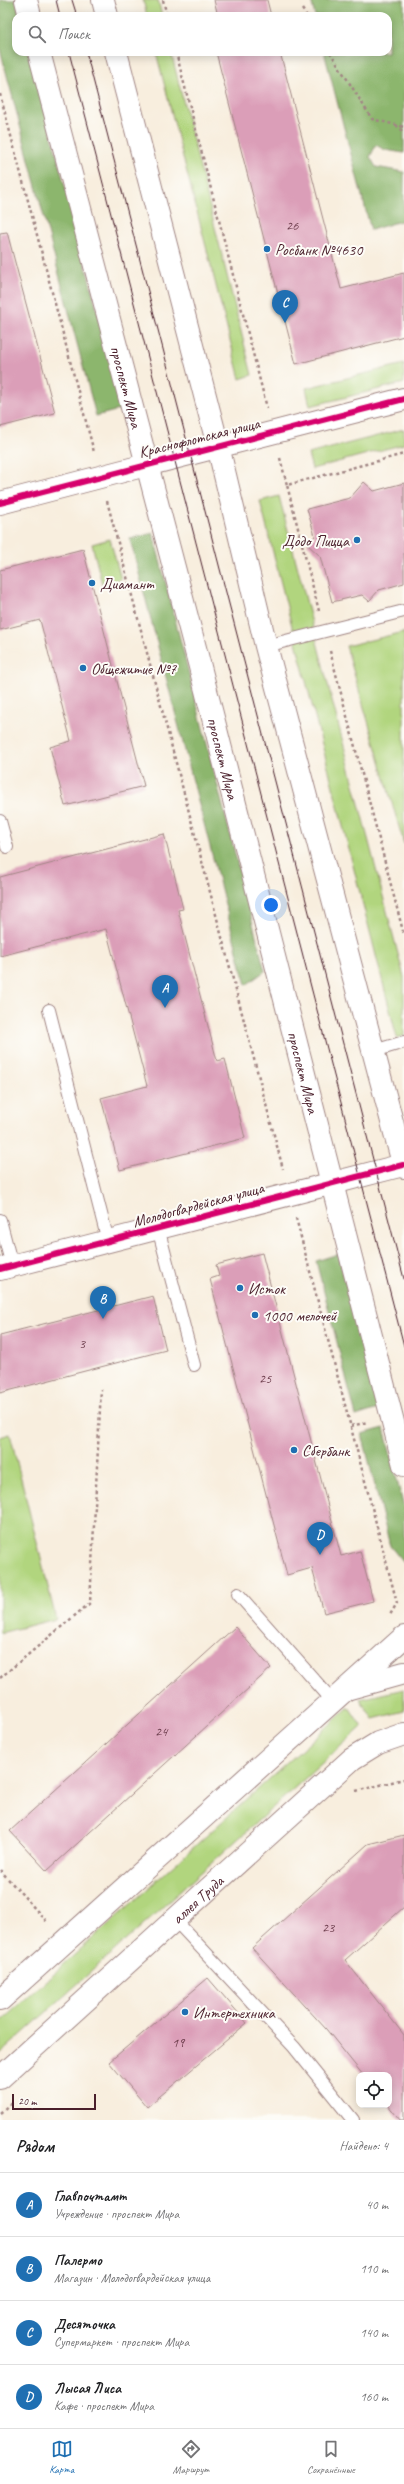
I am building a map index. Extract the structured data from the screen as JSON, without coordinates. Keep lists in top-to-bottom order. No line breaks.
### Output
{"streets":{"main road":["проспект Мира","Краснофлотская улица","Молодогвардейская улица","аллея Труда"]},"crossings":[["проспект Мира","Краснофлотская улица"],["проспект Мира","Молодогвардейская улица"]],"places":["Росбанк №4630","Додо Пицца","Диамант","Общежитие №7","Исток","1000 мелочей","Сбербанк","Интертехника"],"house_numbers":["26","3","25","24","23","19"],"scale_bar":"20 m","page":{"search":"Поиск","pins":["C","A","B","D"],"scale":"20 m","heading":["Рядом","Найдено: 4"],"list":[{"mark":"A","name":"Главпочтамт","note":"Учреждение · проспект Мира","value":"40 m"},{"mark":"B","name":"Палермо","note":"Магазин · Молодогвардейская улица","value":"110 m"},{"mark":"C","name":"Десяточка","note":"Супермаркет · проспект Мира","value":"140 m"},{"mark":"D","name":"Лысая Лиса","note":"Кафе · проспект Мира","value":"160 m"}],"nav":["Карта","Маршрут","Сохранённые"]}}
